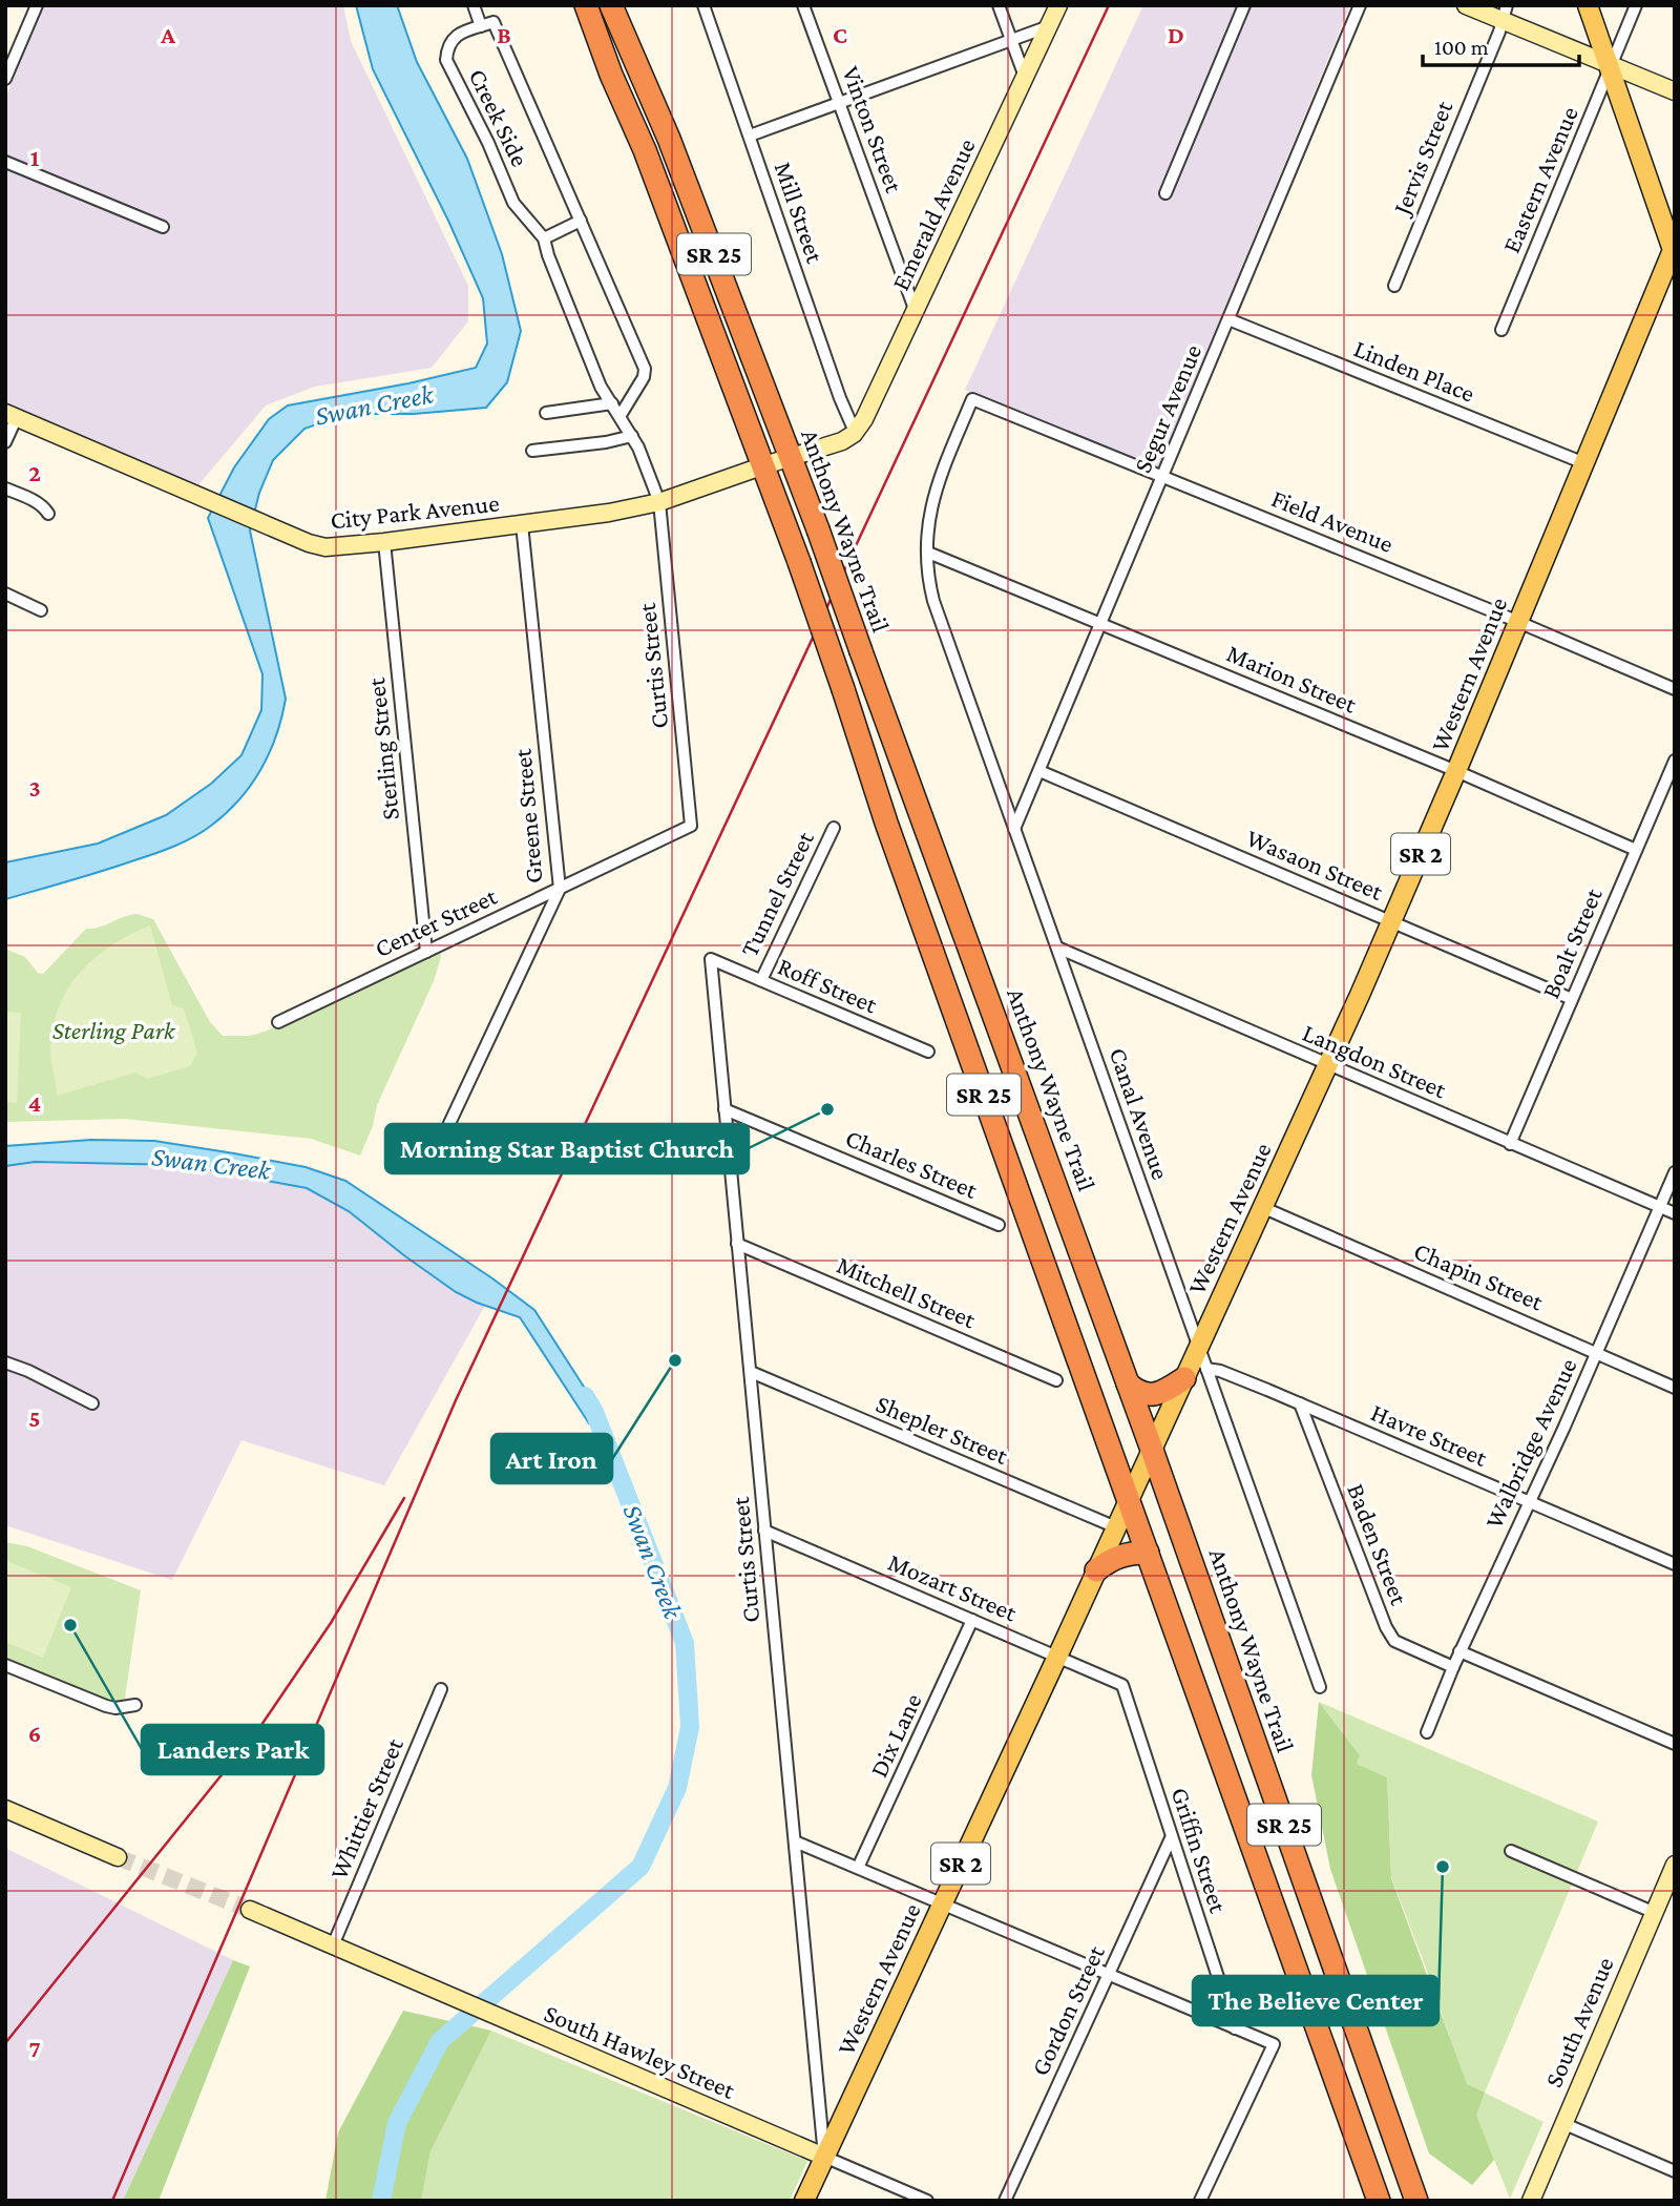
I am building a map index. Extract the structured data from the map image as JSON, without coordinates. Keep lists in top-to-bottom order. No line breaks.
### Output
{"streets":{"highway":["SR 25","Anthony Wayne Trail"],"main road":["Western Avenue","SR 2"],"street":["Creek Side","Vinton Street","Jervis Street","Eastern Avenue","Mill Street","Emerald Avenue","Linden Place","Segur Avenue","City Park Avenue","Field Avenue","Curtis Street","Marion Street","Sterling Street","Greene Street","Wasaon Street","Tunnel Street","Center Street","Boalt Street","Roff Street","Langdon Street","Canal Avenue","Charles Street","Chapin Street","Mitchell Street","Shepler Street","Havre Street","Walbridge Avenue","Baden Street","Mozart Street","Dix Lane","Whittier Street","Griffin Street","Gordon Street","South Avenue","South Hawley Street"]},"crossings":[["Creek Side","City Park Avenue"],["Creek Side","Curtis Street"],["Vinton Street","Emerald Avenue"],["Eastern Avenue","SR 2"],["Mill Street","Emerald Avenue"],["Mill Street","City Park Avenue"],["Emerald Avenue","City Park Avenue"],["SR 25","City Park Avenue"],["SR 25","Western Avenue"],["Linden Place","Segur Avenue"],["Linden Place","Western Avenue"],["Segur Avenue","Field Avenue"],["Segur Avenue","Marion Street"],["Segur Avenue","Wasaon Street"],["Segur Avenue","Canal Avenue"],["City Park Avenue","Anthony Wayne Trail"],["City Park Avenue","Curtis Street"],["City Park Avenue","Sterling Street"],["City Park Avenue","Greene Street"],["Field Avenue","Western Avenue"],["Field Avenue","Canal Avenue"],["Anthony Wayne Trail","Western Avenue"],["Curtis Street","Western Avenue"],["Curtis Street","Center Street"],["Curtis Street","Roff Street"],["Curtis Street","Charles Street"],["Curtis Street","Mitchell Street"],["Curtis Street","Shepler Street"],["Curtis Street","Mozart Street"],["Curtis Street","South Hawley Street"],["Western Avenue","Marion Street"],["Western Avenue","SR 2"],["Western Avenue","Wasaon Street"],["Western Avenue","Langdon Street"],["Western Avenue","Canal Avenue"],["Western Avenue","Chapin Street"],["Western Avenue","Shepler Street"],["Western Avenue","Mozart Street"],["Western Avenue","South Hawley Street"],["Marion Street","Boalt Street"],["Marion Street","Canal Avenue"],["Sterling Street","Center Street"],["Greene Street","Center Street"],["Wasaon Street","Boalt Street"],["Tunnel Street","Roff Street"],["Boalt Street","Langdon Street"],["Langdon Street","Canal Avenue"],["Langdon Street","Walbridge Avenue"],["Canal Avenue","Havre Street"],["Chapin Street","Walbridge Avenue"],["Havre Street","Walbridge Avenue"],["Havre Street","Baden Street"],["Walbridge Avenue","Baden Street"],["Mozart Street","Dix Lane"],["Mozart Street","Griffin Street"],["Whittier Street","South Hawley Street"],["Griffin Street","Gordon Street"]],"water":["Swan Creek"],"parks":["Sterling Park"],"places":["Morning Star Baptist Church","Art Iron","Landers Park","The Believe Center"],"scale_bar":"100 m","grid":{"columns":["A","B","C","D"],"rows":["1","2","3","4","5","6","7"]}}
